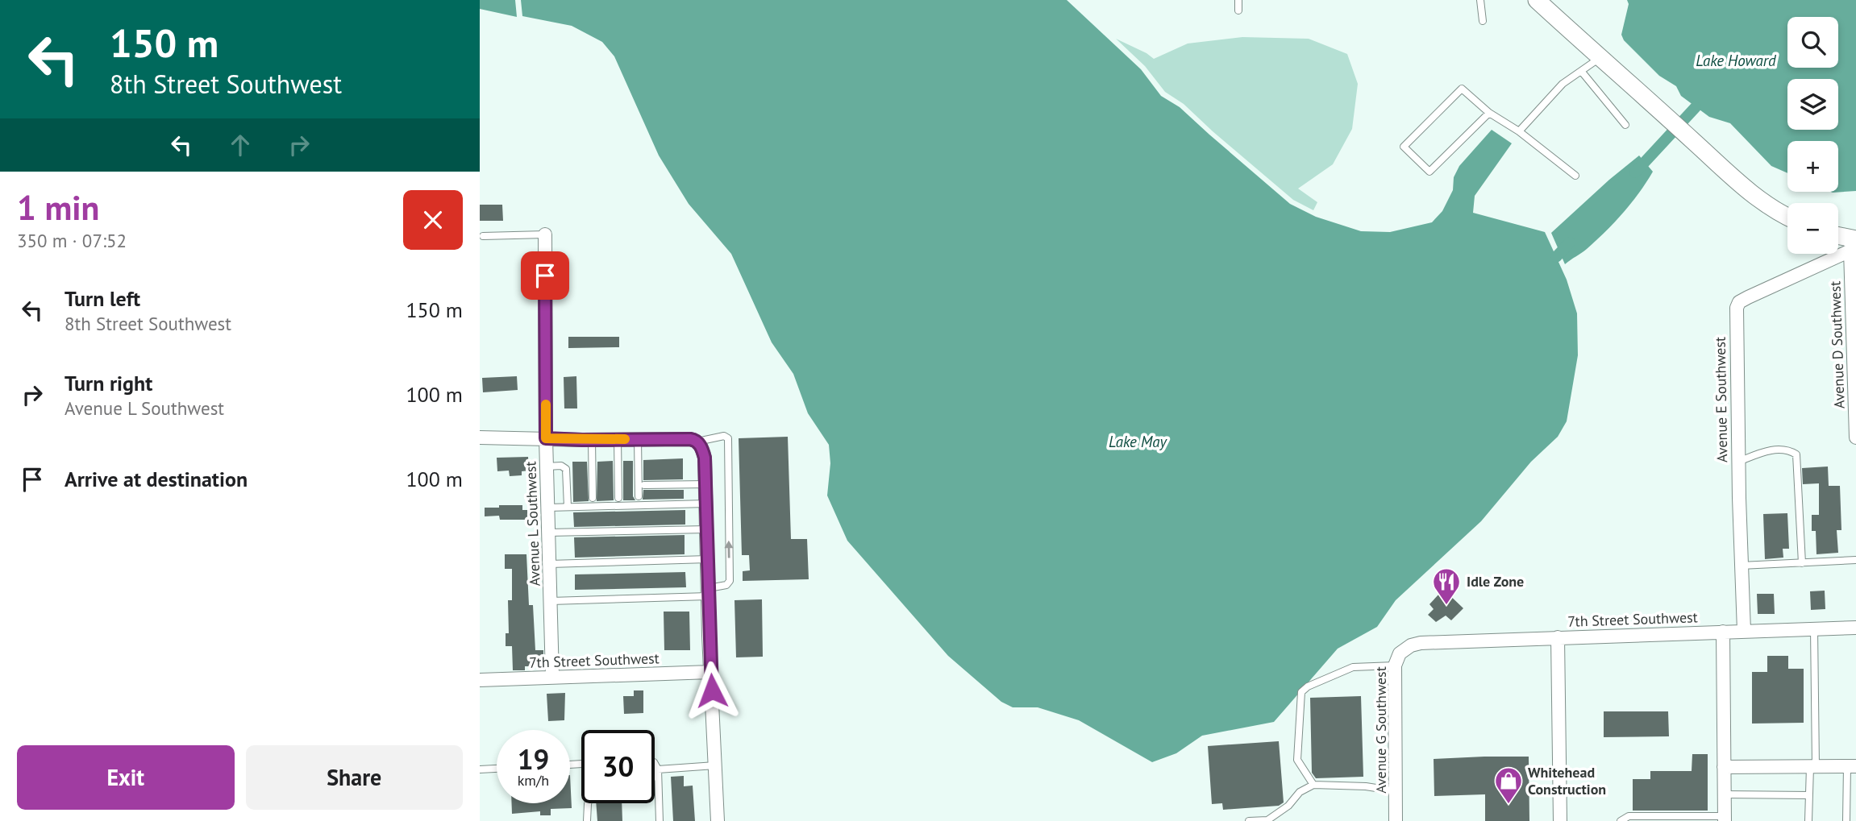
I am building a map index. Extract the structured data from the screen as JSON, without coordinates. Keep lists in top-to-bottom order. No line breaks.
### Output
{"streets":{"street":["Avenue D Southwest","Avenue E Southwest","Avenue L Southwest","7th Street Southwest","Avenue G Southwest"]},"crossings":[["Avenue D Southwest","Avenue E Southwest"],["Avenue E Southwest","7th Street Southwest"],["Avenue L Southwest","7th Street Southwest"],["7th Street Southwest","Avenue G Southwest"]],"water":["Lake Howard","Lake May"],"places":{"restaurant":["Idle Zone"],"shop":["Whitehead Construction"]},"page":{"turn":["150 m","8th Street Southwest"],"map_buttons":["+","−"],"heading":["1 min","350 m · 07:52"],"list":[{"name":"Turn left","note":"8th Street Southwest","value":"150 m"},{"name":"Turn right","note":"Avenue L Southwest","value":"100 m"},{"name":"Arrive at destination","value":"100 m"}],"speed":"19 km/h","limit":"30","buttons":["Exit","Share"]}}
